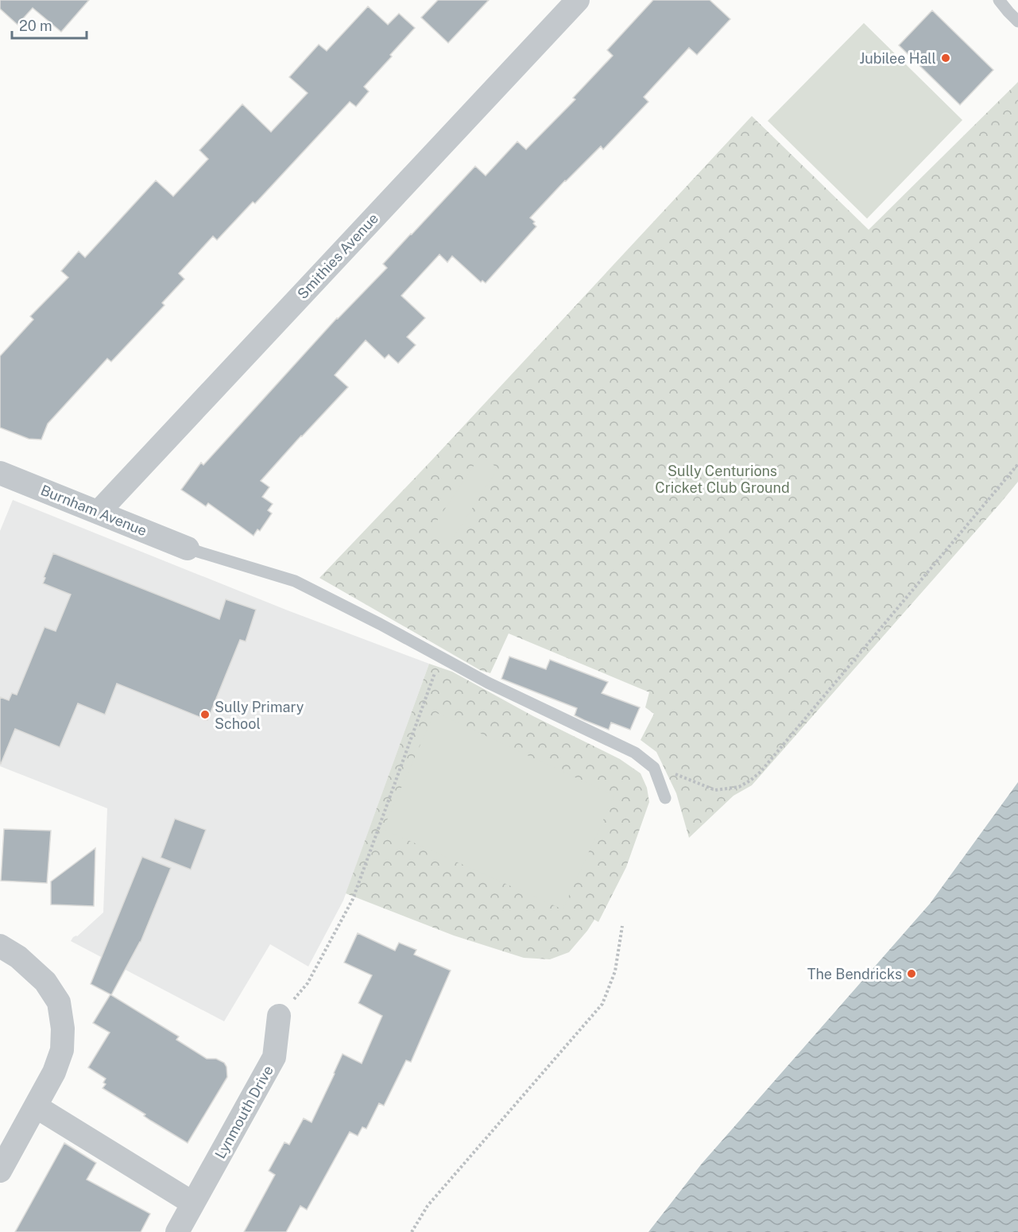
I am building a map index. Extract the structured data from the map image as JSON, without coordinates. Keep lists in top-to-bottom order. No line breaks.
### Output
{"streets":{"street":["Smithies Avenue","Burnham Avenue","Lynmouth Drive"]},"crossings":[["Smithies Avenue","Burnham Avenue"]],"parks":["Sully Centurions Cricket Club Ground"],"places":["Jubilee Hall","Sully Primary School","The Bendricks"],"scale_bar":"20 m"}
